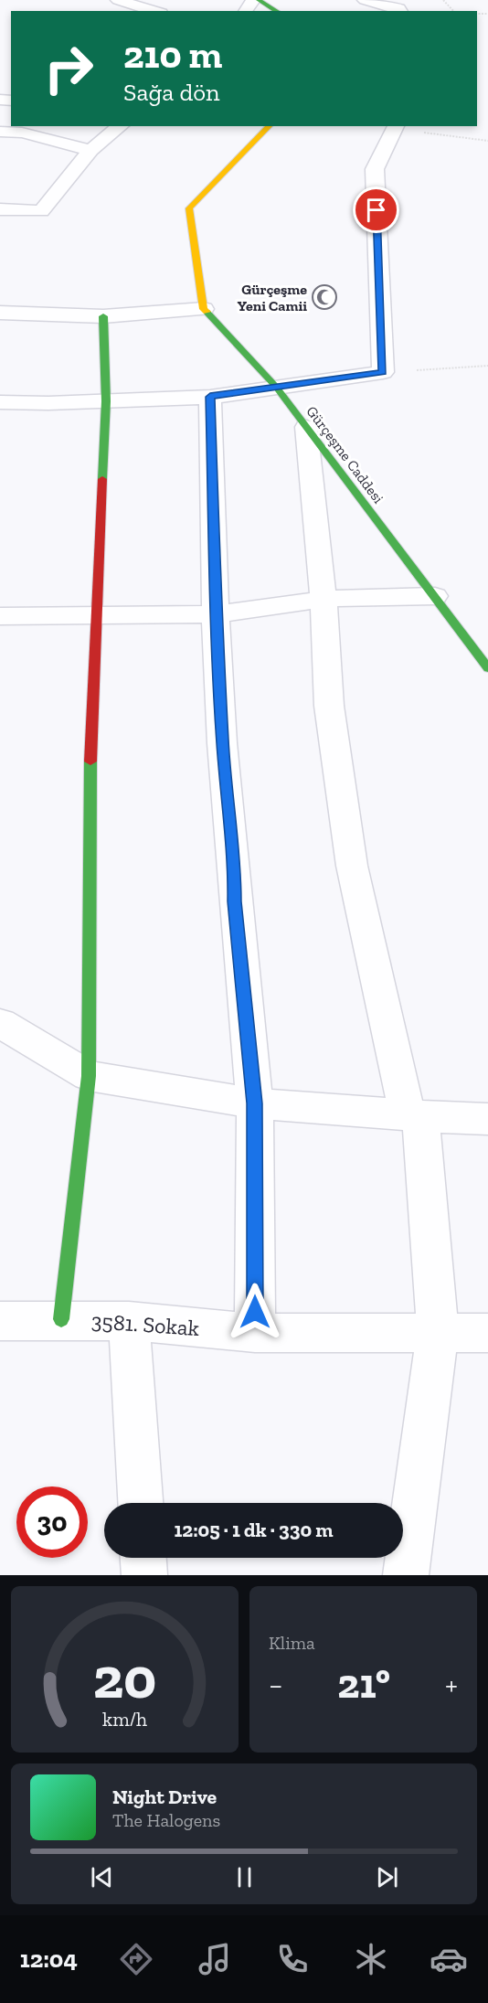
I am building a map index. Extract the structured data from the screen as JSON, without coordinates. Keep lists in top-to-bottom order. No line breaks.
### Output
{"streets":{"main road":["Gürçeşme Caddesi"],"street":["3581. Sokak"]},"places":{"mosque":["Gürçeşme Yeni Camii"]},"page":{"turn":["210 m","Sağa dön"],"limit":"30","trip":"12:05 · 1 dk · 330 m","tile":"Klima","heat":["−","21°","+"],"song":["Night Drive","The Halogens"],"tabs":"12:04","gauge":["20","km/h"]}}
